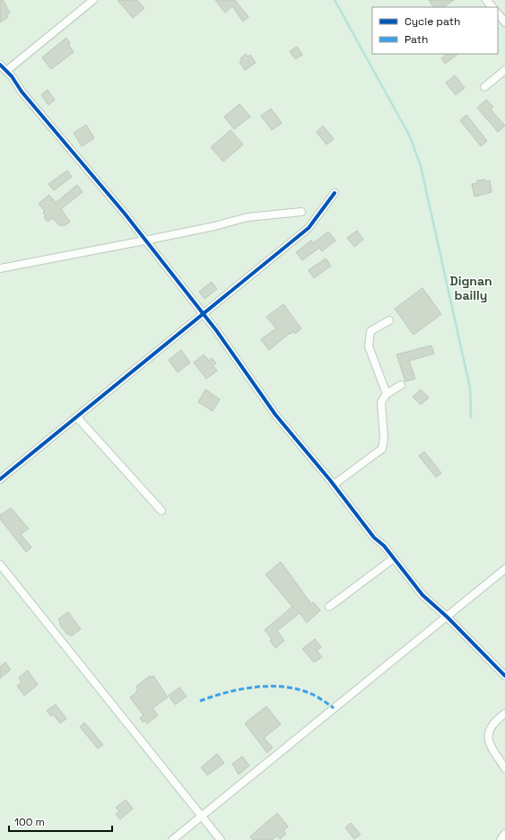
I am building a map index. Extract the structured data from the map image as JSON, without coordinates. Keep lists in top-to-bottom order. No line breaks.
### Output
{"districts":["Dignan bailly"],"legend":["Cycle path","Path"],"scale_bar":"100 m"}
